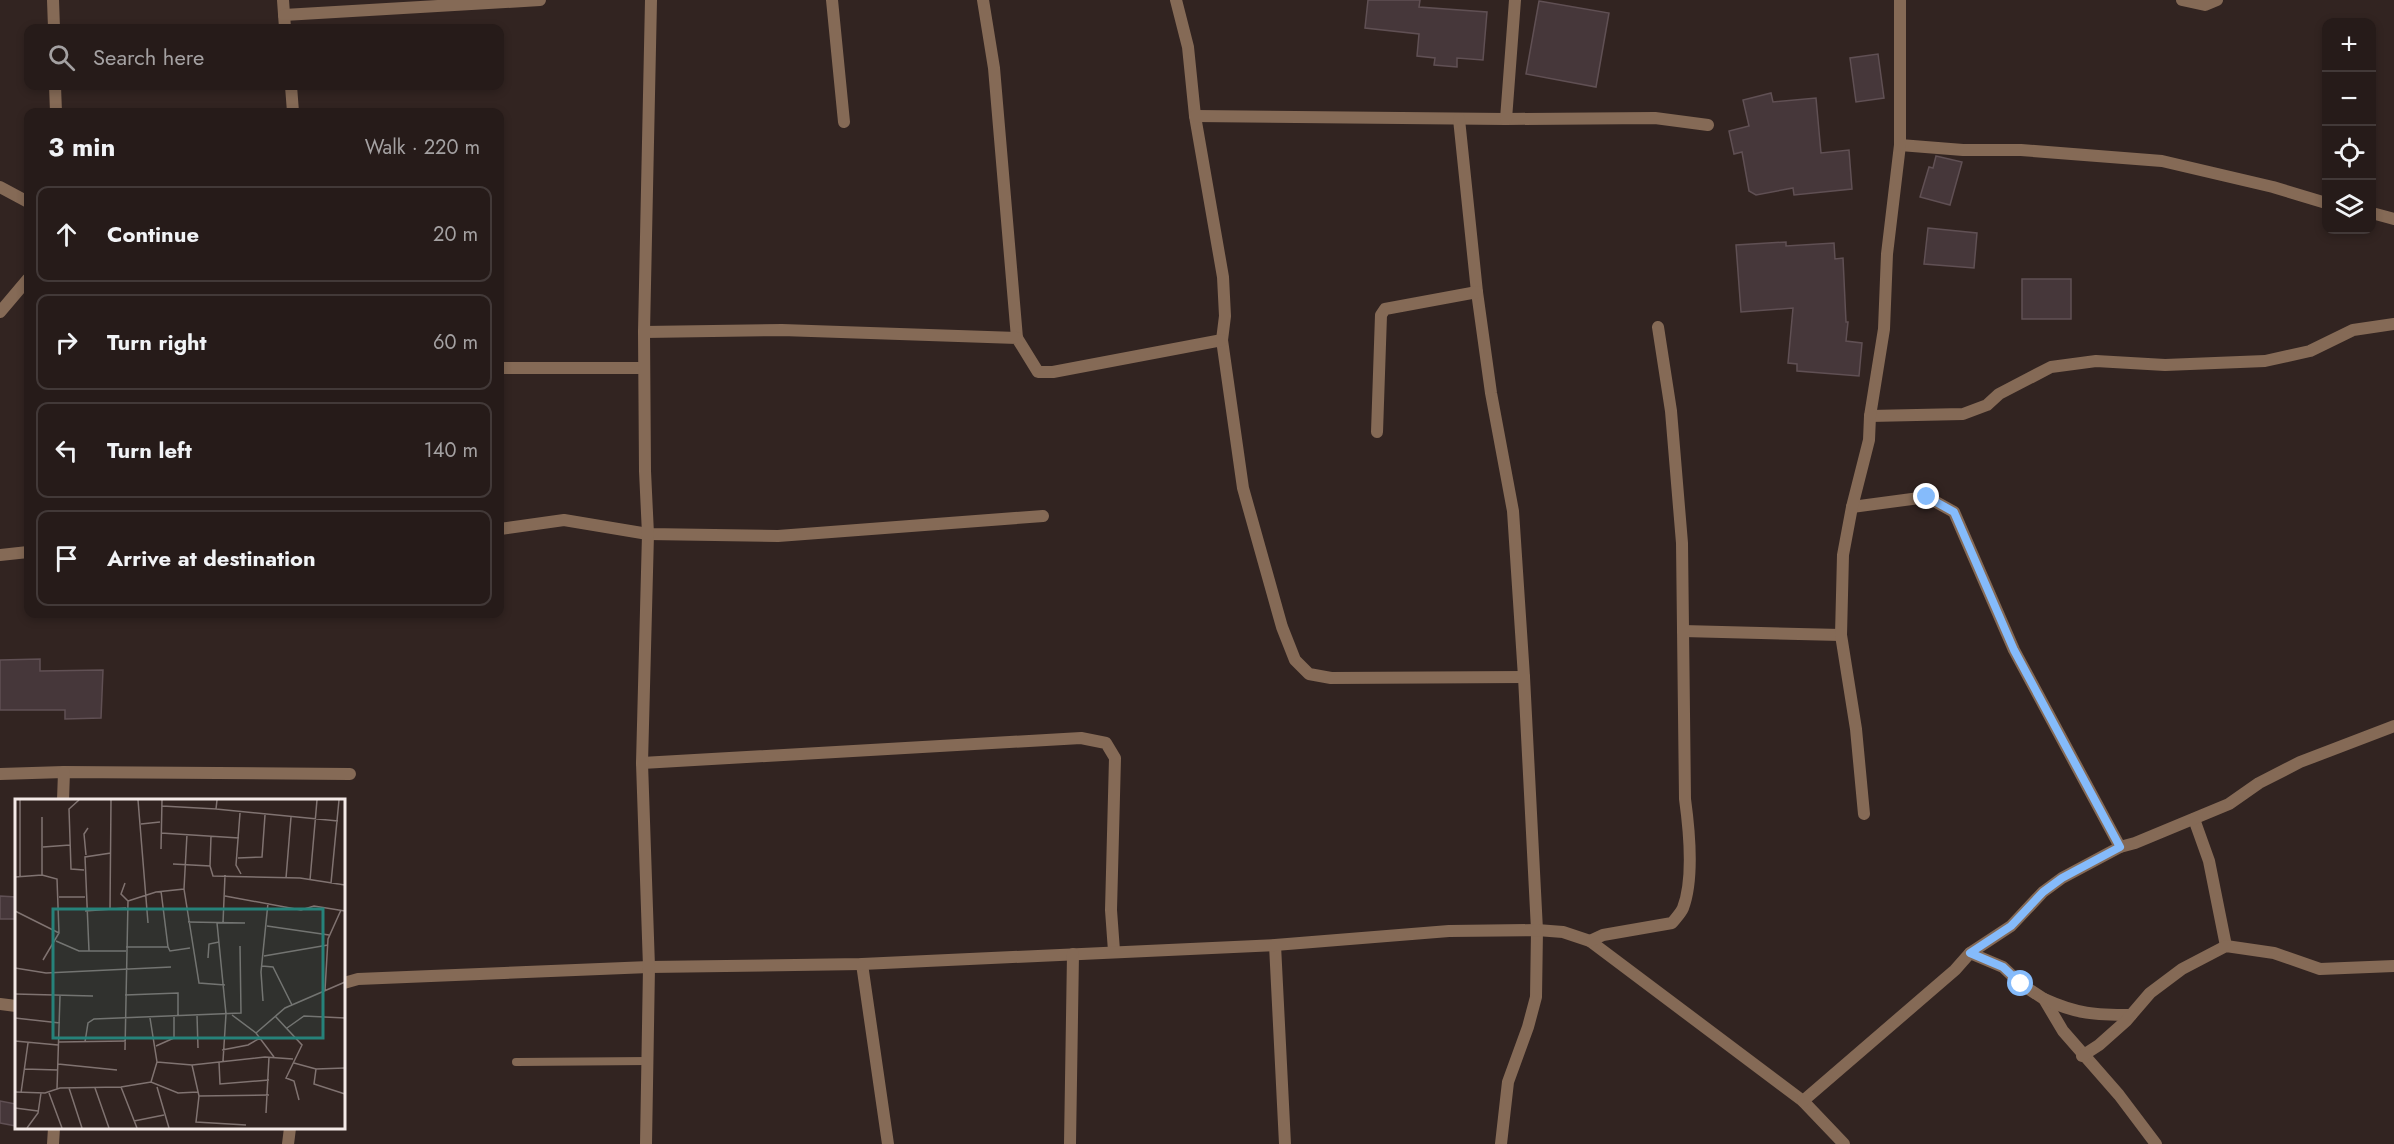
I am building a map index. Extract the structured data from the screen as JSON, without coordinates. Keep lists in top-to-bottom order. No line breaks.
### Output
{"page":{"map_buttons":["+","−"],"search":"Search here","heading":["3 min","Walk · 220 m"],"list":[["Continue","20 m"],["Turn right","60 m"],["Turn left","140 m"],"Arrive at destination"]}}
